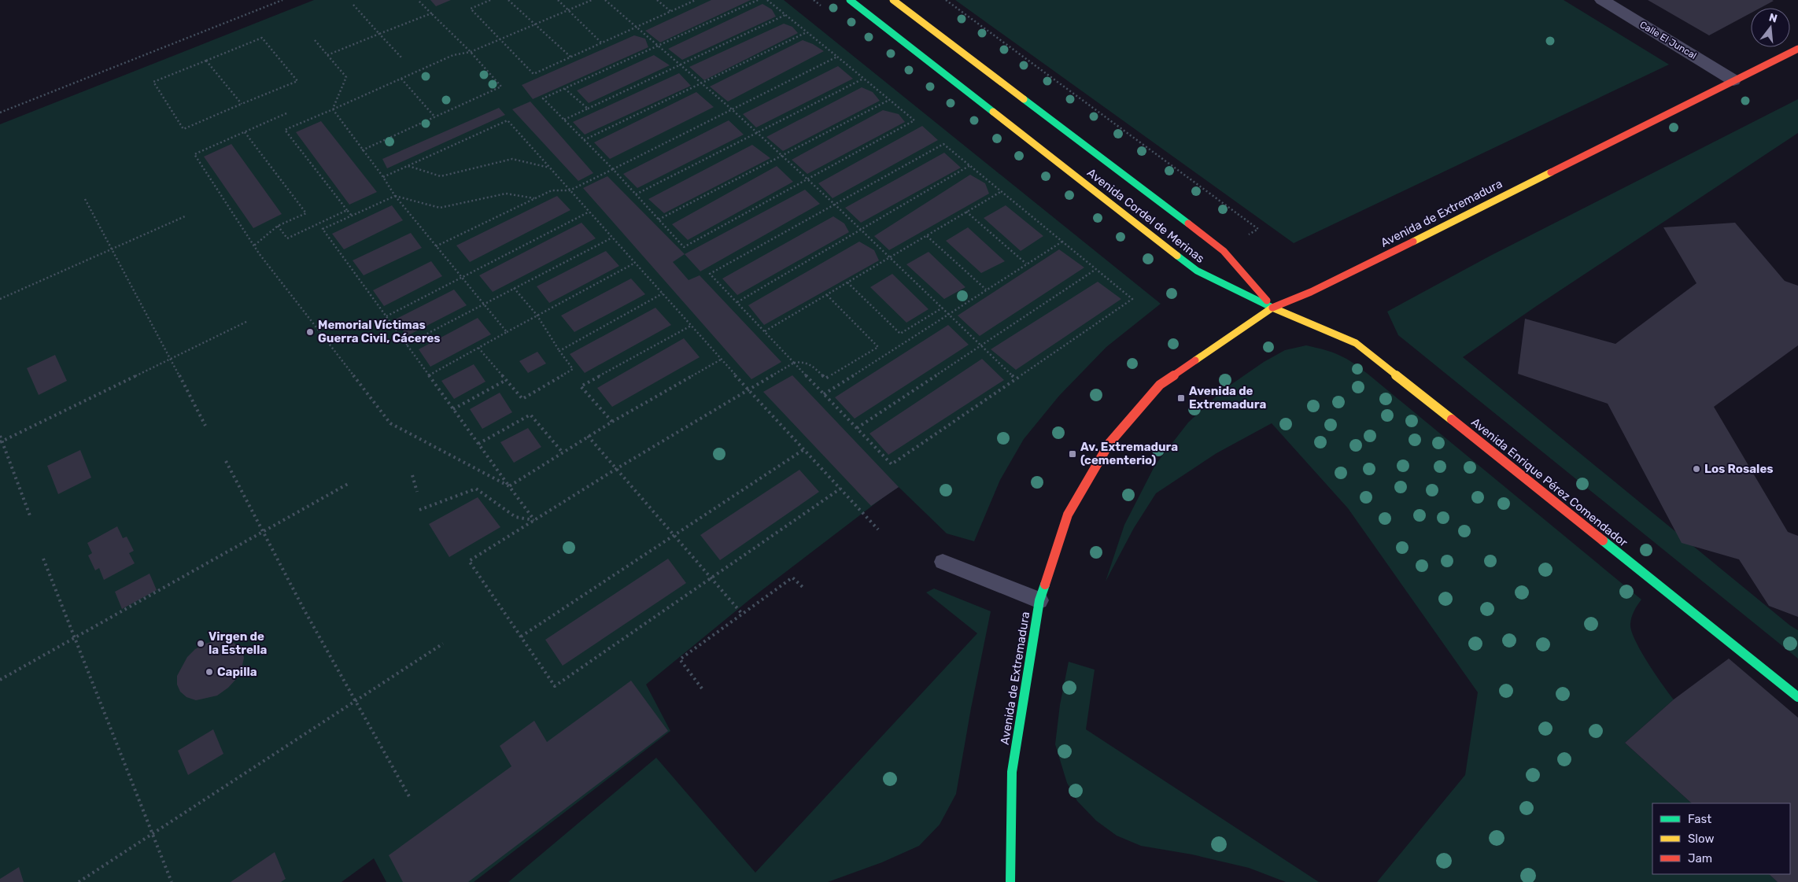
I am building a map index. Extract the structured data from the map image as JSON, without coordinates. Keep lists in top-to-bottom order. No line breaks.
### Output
{"streets":{"main road":["Avenida de Extremadura","Avenida Cordel de Merinas","Avenida Enrique Pérez Comendador"],"street":["Calle El Juncal"]},"crossings":[["Calle El Juncal","Avenida de Extremadura"],["Avenida de Extremadura","Avenida Cordel de Merinas"],["Avenida de Extremadura","Avenida Enrique Pérez Comendador"],["Avenida Cordel de Merinas","Avenida Enrique Pérez Comendador"]],"places":{"other":["Memorial Víctimas Guerra Civil, Cáceres","Los Rosales","Virgen de la Estrella","Capilla"],"transit":["Avenida de Extremadura","Av. Extremadura (cementerio)"]},"legend":["Fast","Slow","Jam"],"north":"top"}
